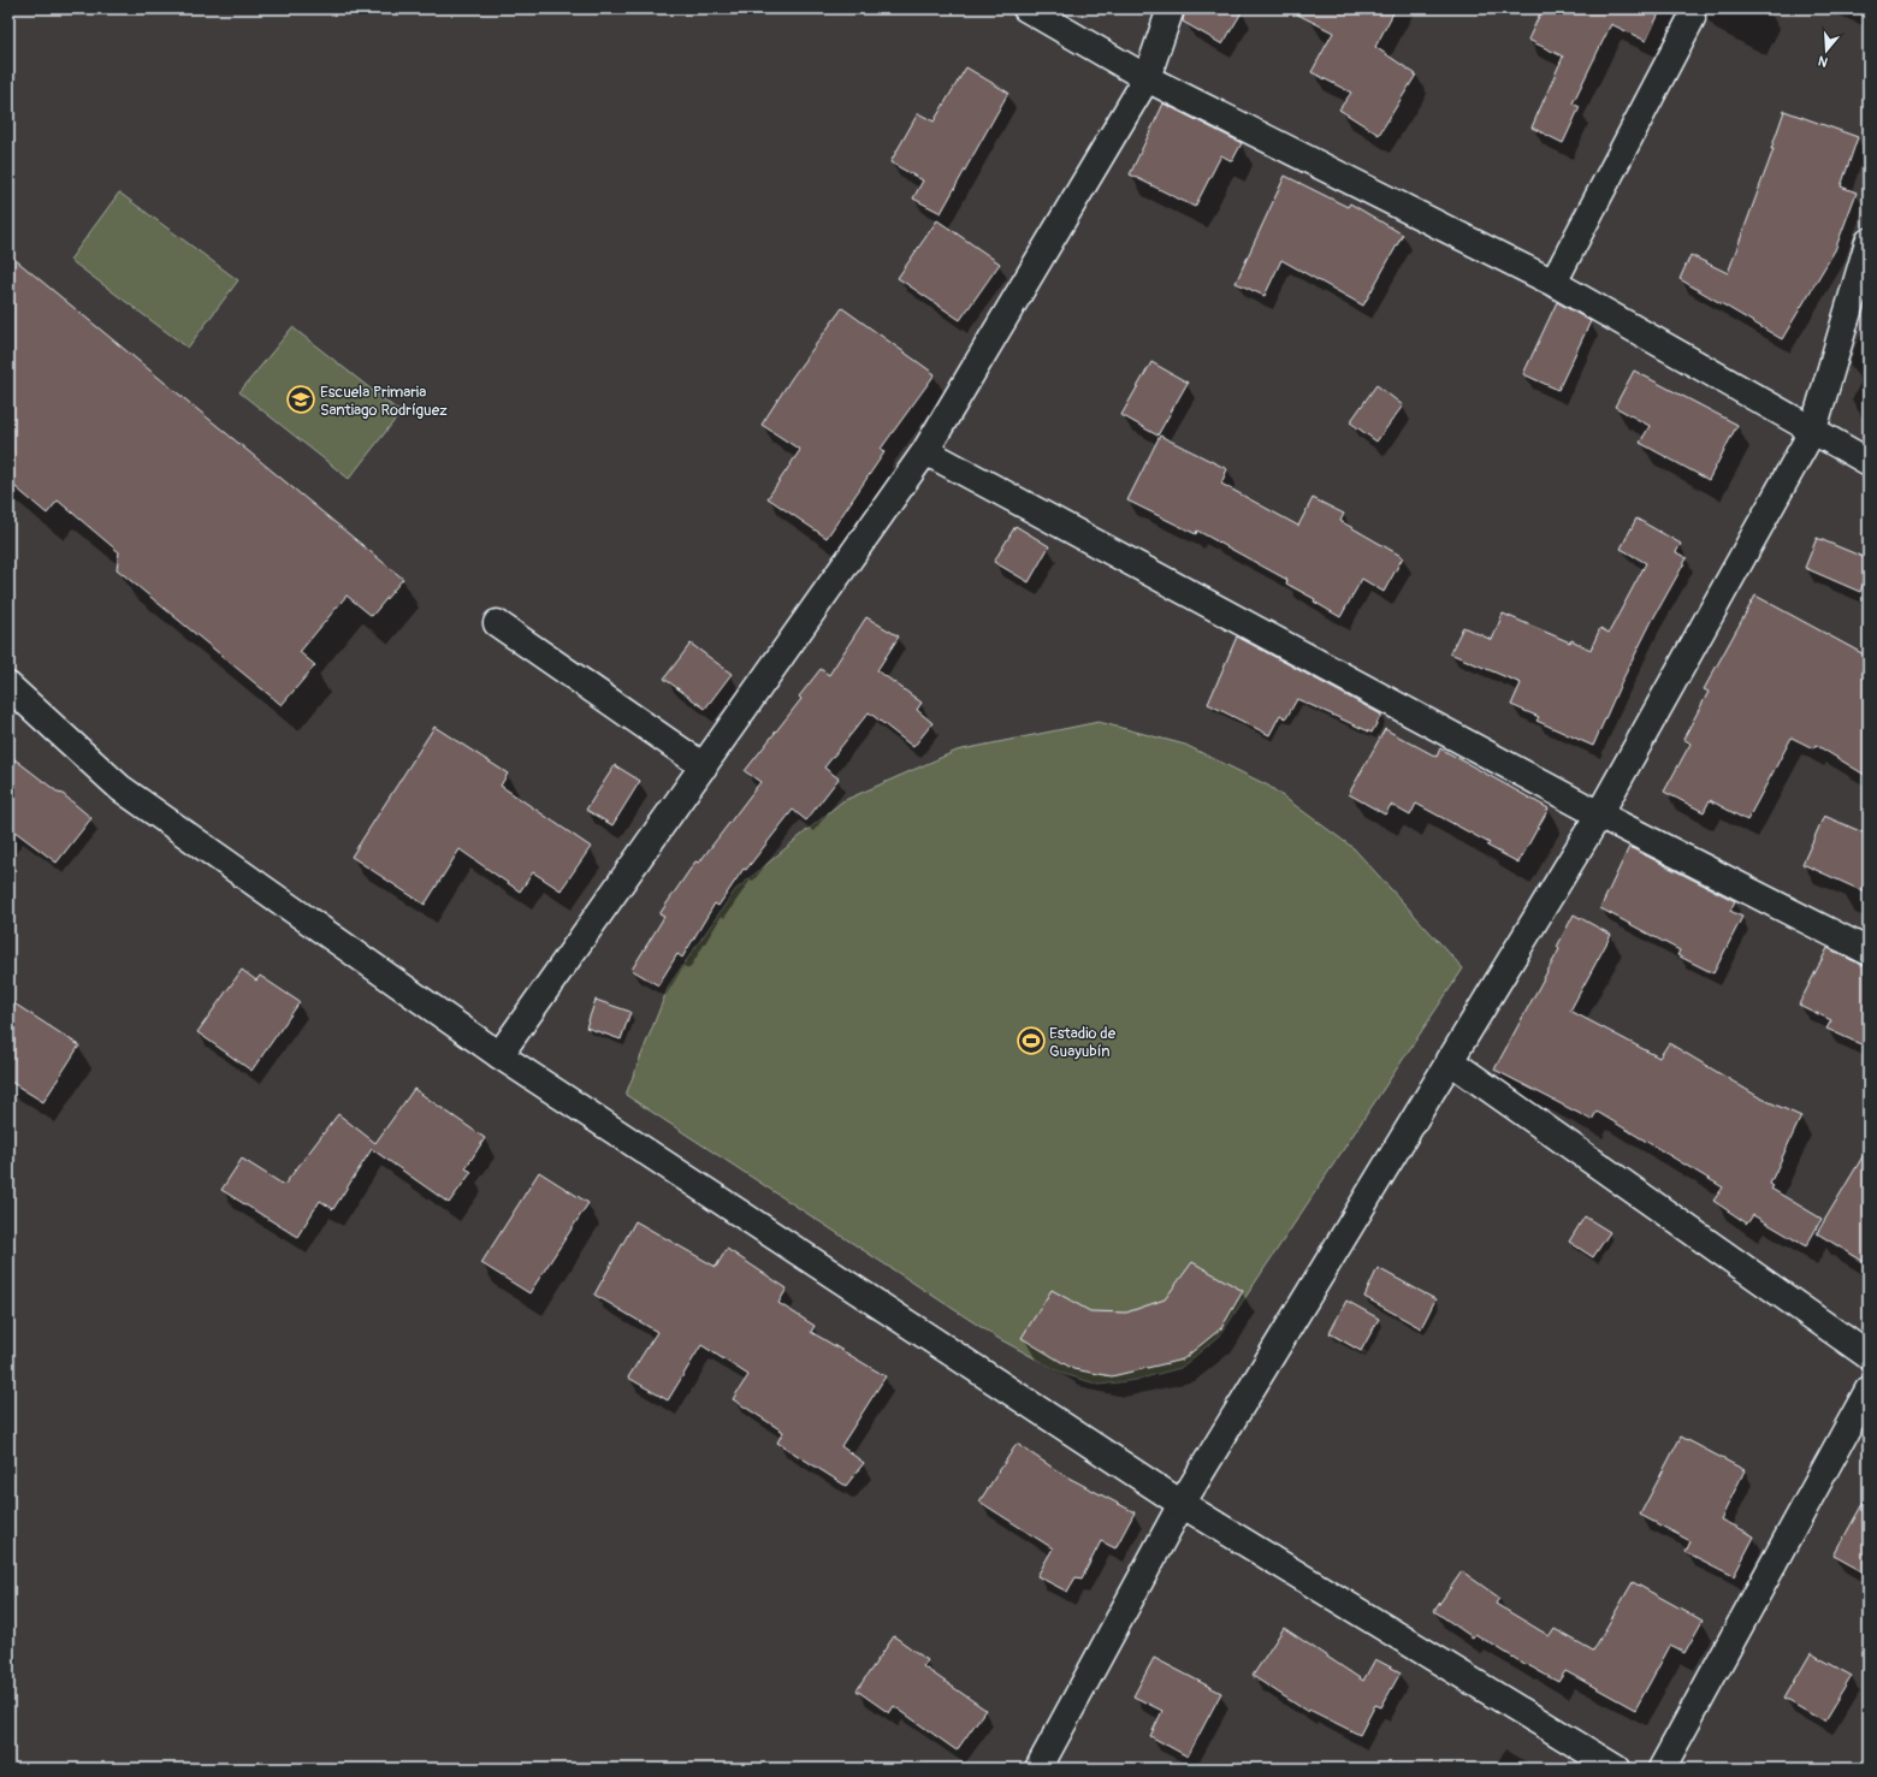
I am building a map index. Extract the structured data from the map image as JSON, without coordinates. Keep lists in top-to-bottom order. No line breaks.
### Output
{"places":{"school or university":["Escuela Primaria Santiago Rodríguez"],"sports":["Estadio de Guayubín"]},"north":"bottom"}
